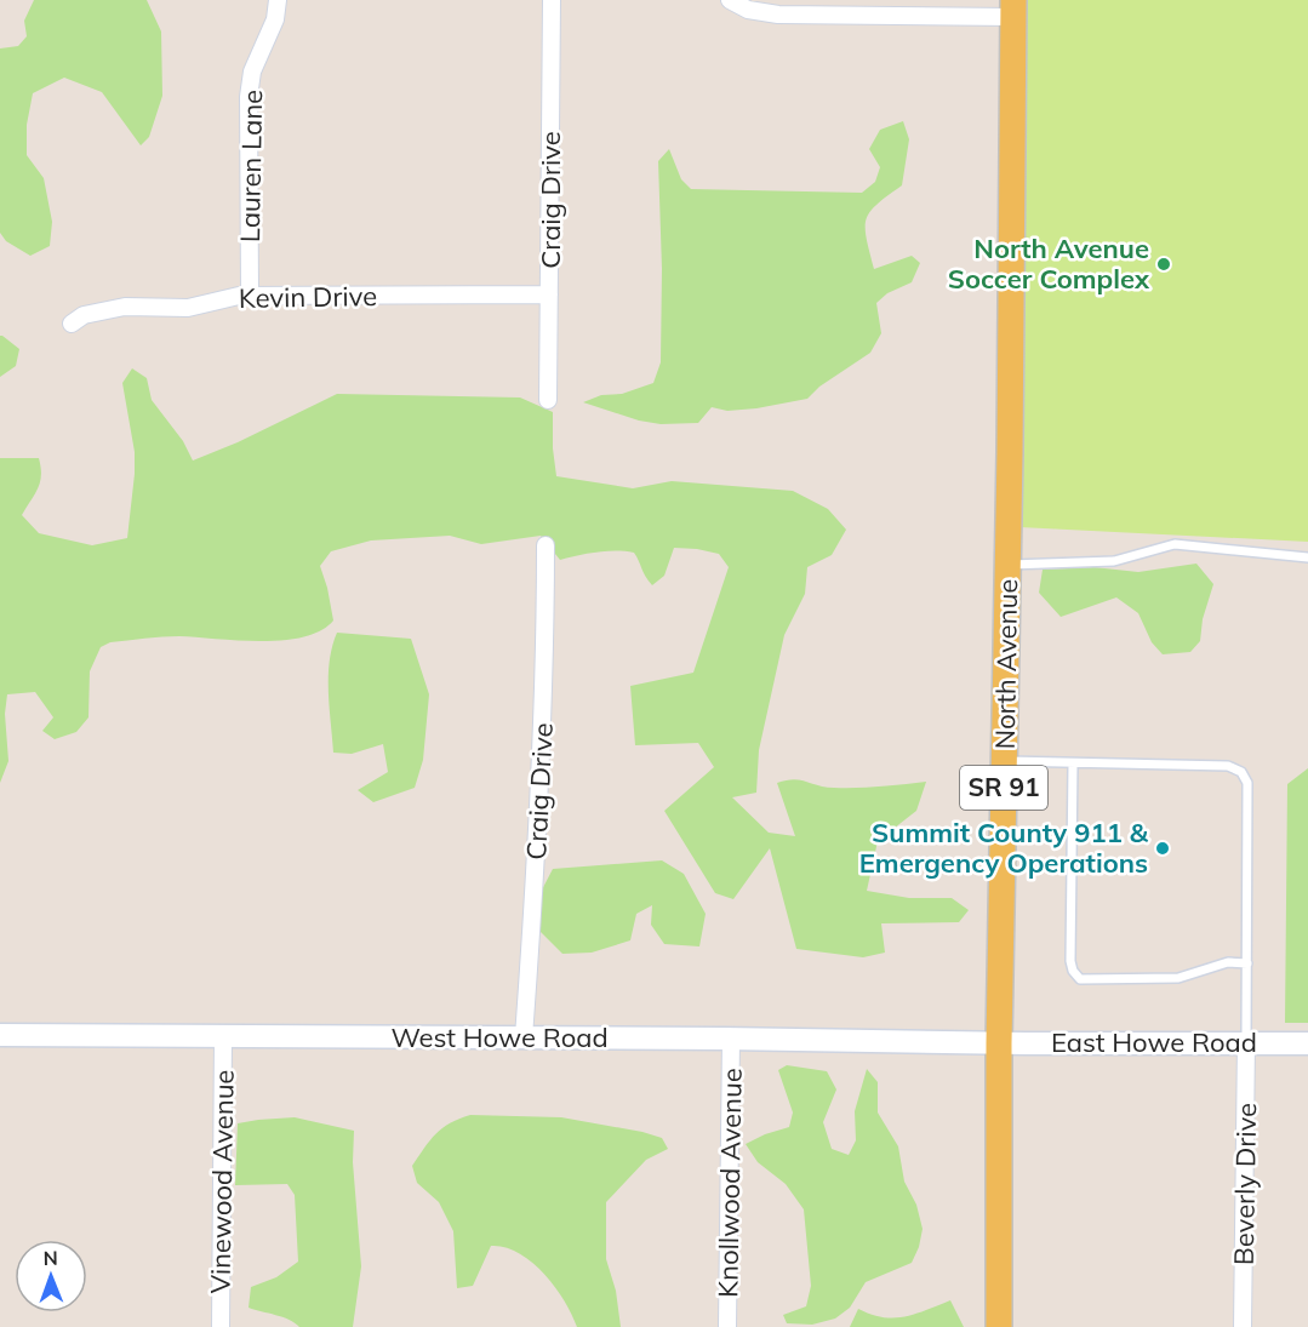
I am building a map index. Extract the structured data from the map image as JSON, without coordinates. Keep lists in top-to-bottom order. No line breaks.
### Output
{"streets":{"main road":["North Avenue","SR 91","West Howe Road","East Howe Road"],"street":["Lauren Lane","Craig Drive","Kevin Drive","Vinewood Avenue","Knollwood Avenue","Beverly Drive"]},"crossings":[["Lauren Lane","Kevin Drive"],["Craig Drive","Kevin Drive"],["Craig Drive","West Howe Road"],["North Avenue","West Howe Road"],["North Avenue","East Howe Road"],["West Howe Road","East Howe Road"],["West Howe Road","Vinewood Avenue"],["West Howe Road","Knollwood Avenue"],["East Howe Road","Beverly Drive"]],"places":["North Avenue Soccer Complex","Summit County 911 & Emergency Operations"],"north":"top"}
